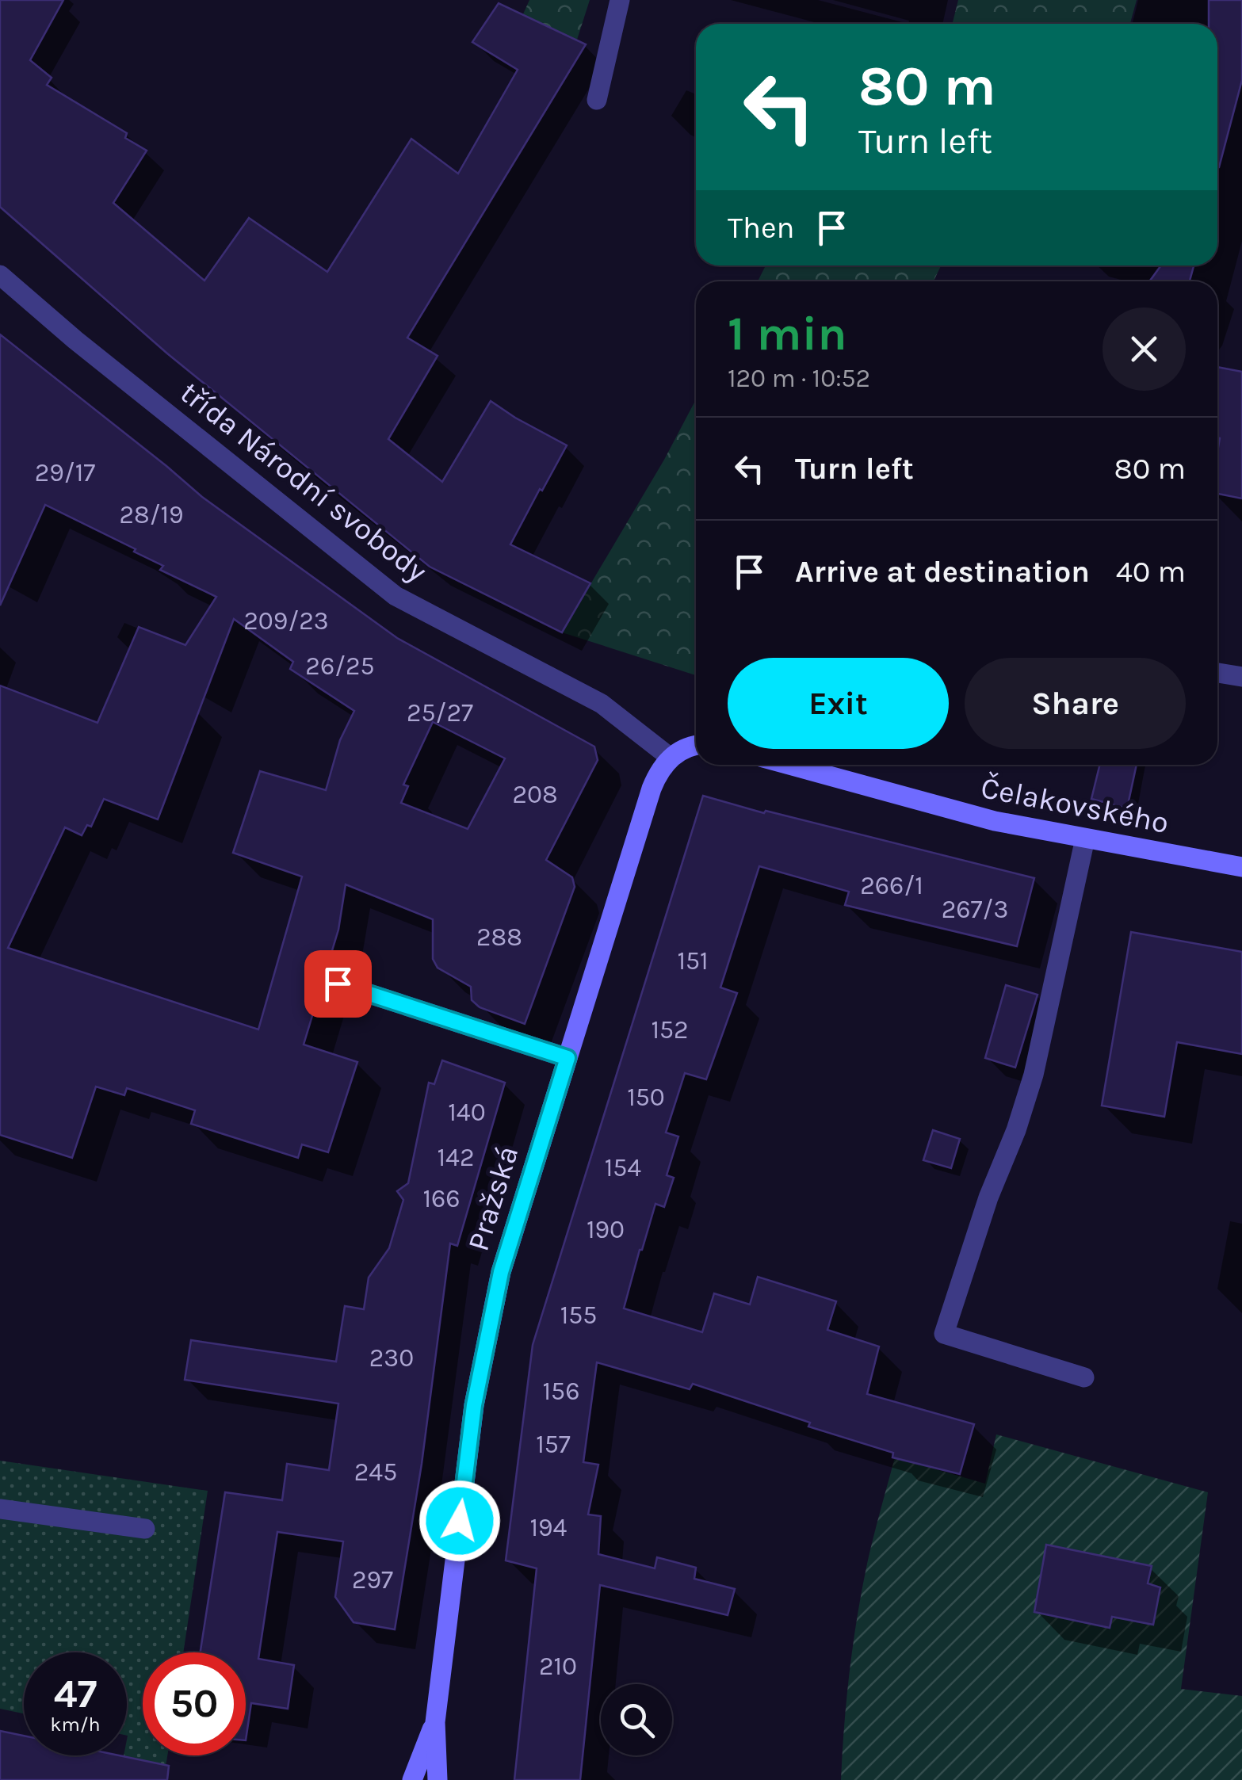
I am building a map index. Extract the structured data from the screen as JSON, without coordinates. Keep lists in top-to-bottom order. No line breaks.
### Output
{"streets":{"main road":["Čelakovského","Pražská"],"street":["třída Národní svobody"]},"crossings":[["třída Národní svobody","Pražská"]],"house_numbers":["29/17","28/19","209/23","26/25","25/27","208","266/1","267/3","288","151","152","150","140","142","154","166","190","155","230","156","157","245","194","297","210"],"page":{"turn":["80 m","Turn left"],"then":"Then","heading":["1 min","120 m · 10:52"],"list":[{"name":"Turn left","value":"80 m"},{"name":"Arrive at destination","value":"40 m"}],"buttons":["Exit","Share"],"speed":"47 km/h","limit":"50"}}
